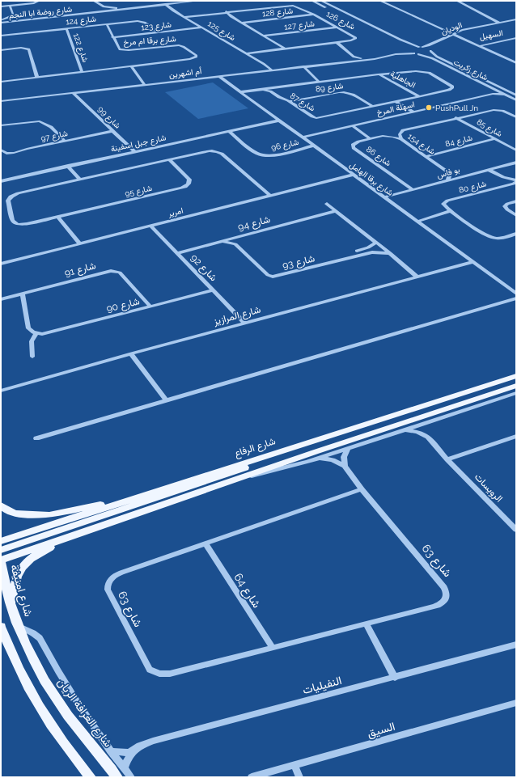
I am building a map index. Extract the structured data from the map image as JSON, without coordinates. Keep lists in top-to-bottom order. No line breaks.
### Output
{"streets":{"main road":["شارع الرفاع","شارع امنيفة","شارع الغرافة الريان"],"street":["شارع روضة ابا النجم","شارع 128","شارع 124","شارع 126","شارع 127","شارع 123","الوديان","شارع 125","السهيل","شارع برقا ام مرخ","شارع 122","شارع زكريت","أم اشهرين","الجاهلية","شارع 89","شارع 87","اسهلة المرخ","شارع 99","شارع 85","شارع 97","شارع 84","شارع جبل اسفينة","شارع 154","شارع 96","شارع 86","بو فاس","شارع برقا الهامل","شارع 80","شارع 95","امرير","شارع 94","شارع 93","شارع 92","شارع 91","شارع 90","شارع المرازيز","الرويسات","شارع 63","شارع 64","النفيليات","السيق"]},"crossings":[["شارع روضة ابا النجم","شارع 125"],["شارع 128","شارع 126"],["شارع 124","شارع 123"],["شارع 124","شارع برقا ام مرخ"],["شارع 124","شارع 122"],["شارع 126","شارع 127"],["شارع 126","شارع 125"],["شارع 123","شارع 125"],["شارع 123","شارع برقا ام مرخ"],["الوديان","السهيل"],["الوديان","شارع زكريت"],["الوديان","أم اشهرين"],["شارع 125","أم اشهرين"],["شارع برقا ام مرخ","شارع 122"],["شارع زكريت","أم اشهرين"],["شارع زكريت","اسهلة المرخ"],["أم اشهرين","شارع 99"],["أم اشهرين","شارع برقا الهامل"],["الجاهلية","شارع 87"],["شارع 89","شارع 87"],["شارع 87","شارع برقا الهامل"],["اسهلة المرخ","شارع 86"],["اسهلة المرخ","شارع برقا الهامل"],["شارع 99","شارع 97"],["شارع 99","شارع جبل اسفينة"],["شارع 85","شارع 84"],["شارع 84","شارع 154"],["شارع جبل اسفينة","شارع 96"],["شارع جبل اسفينة","شارع برقا الهامل"],["شارع 154","شارع 86"],["شارع 154","بو فاس"],["شارع 96","شارع برقا الهامل"],["شارع 86","بو فاس"],["بو فاس","شارع برقا الهامل"],["بو فاس","شارع 80"],["شارع برقا الهامل","امرير"],["شارع برقا الهامل","شارع المرازيز"],["شارع 95","امرير"],["امرير","شارع 92"],["شارع 94","شارع 93"],["شارع 94","شارع 92"],["شارع 92","شارع 90"],["شارع 92","شارع المرازيز"],["شارع 91","شارع 90"],["شارع 63","شارع 64"],["شارع امنيفة","شارع الغرافة الريان"]],"places":["PushPull Jn"]}
